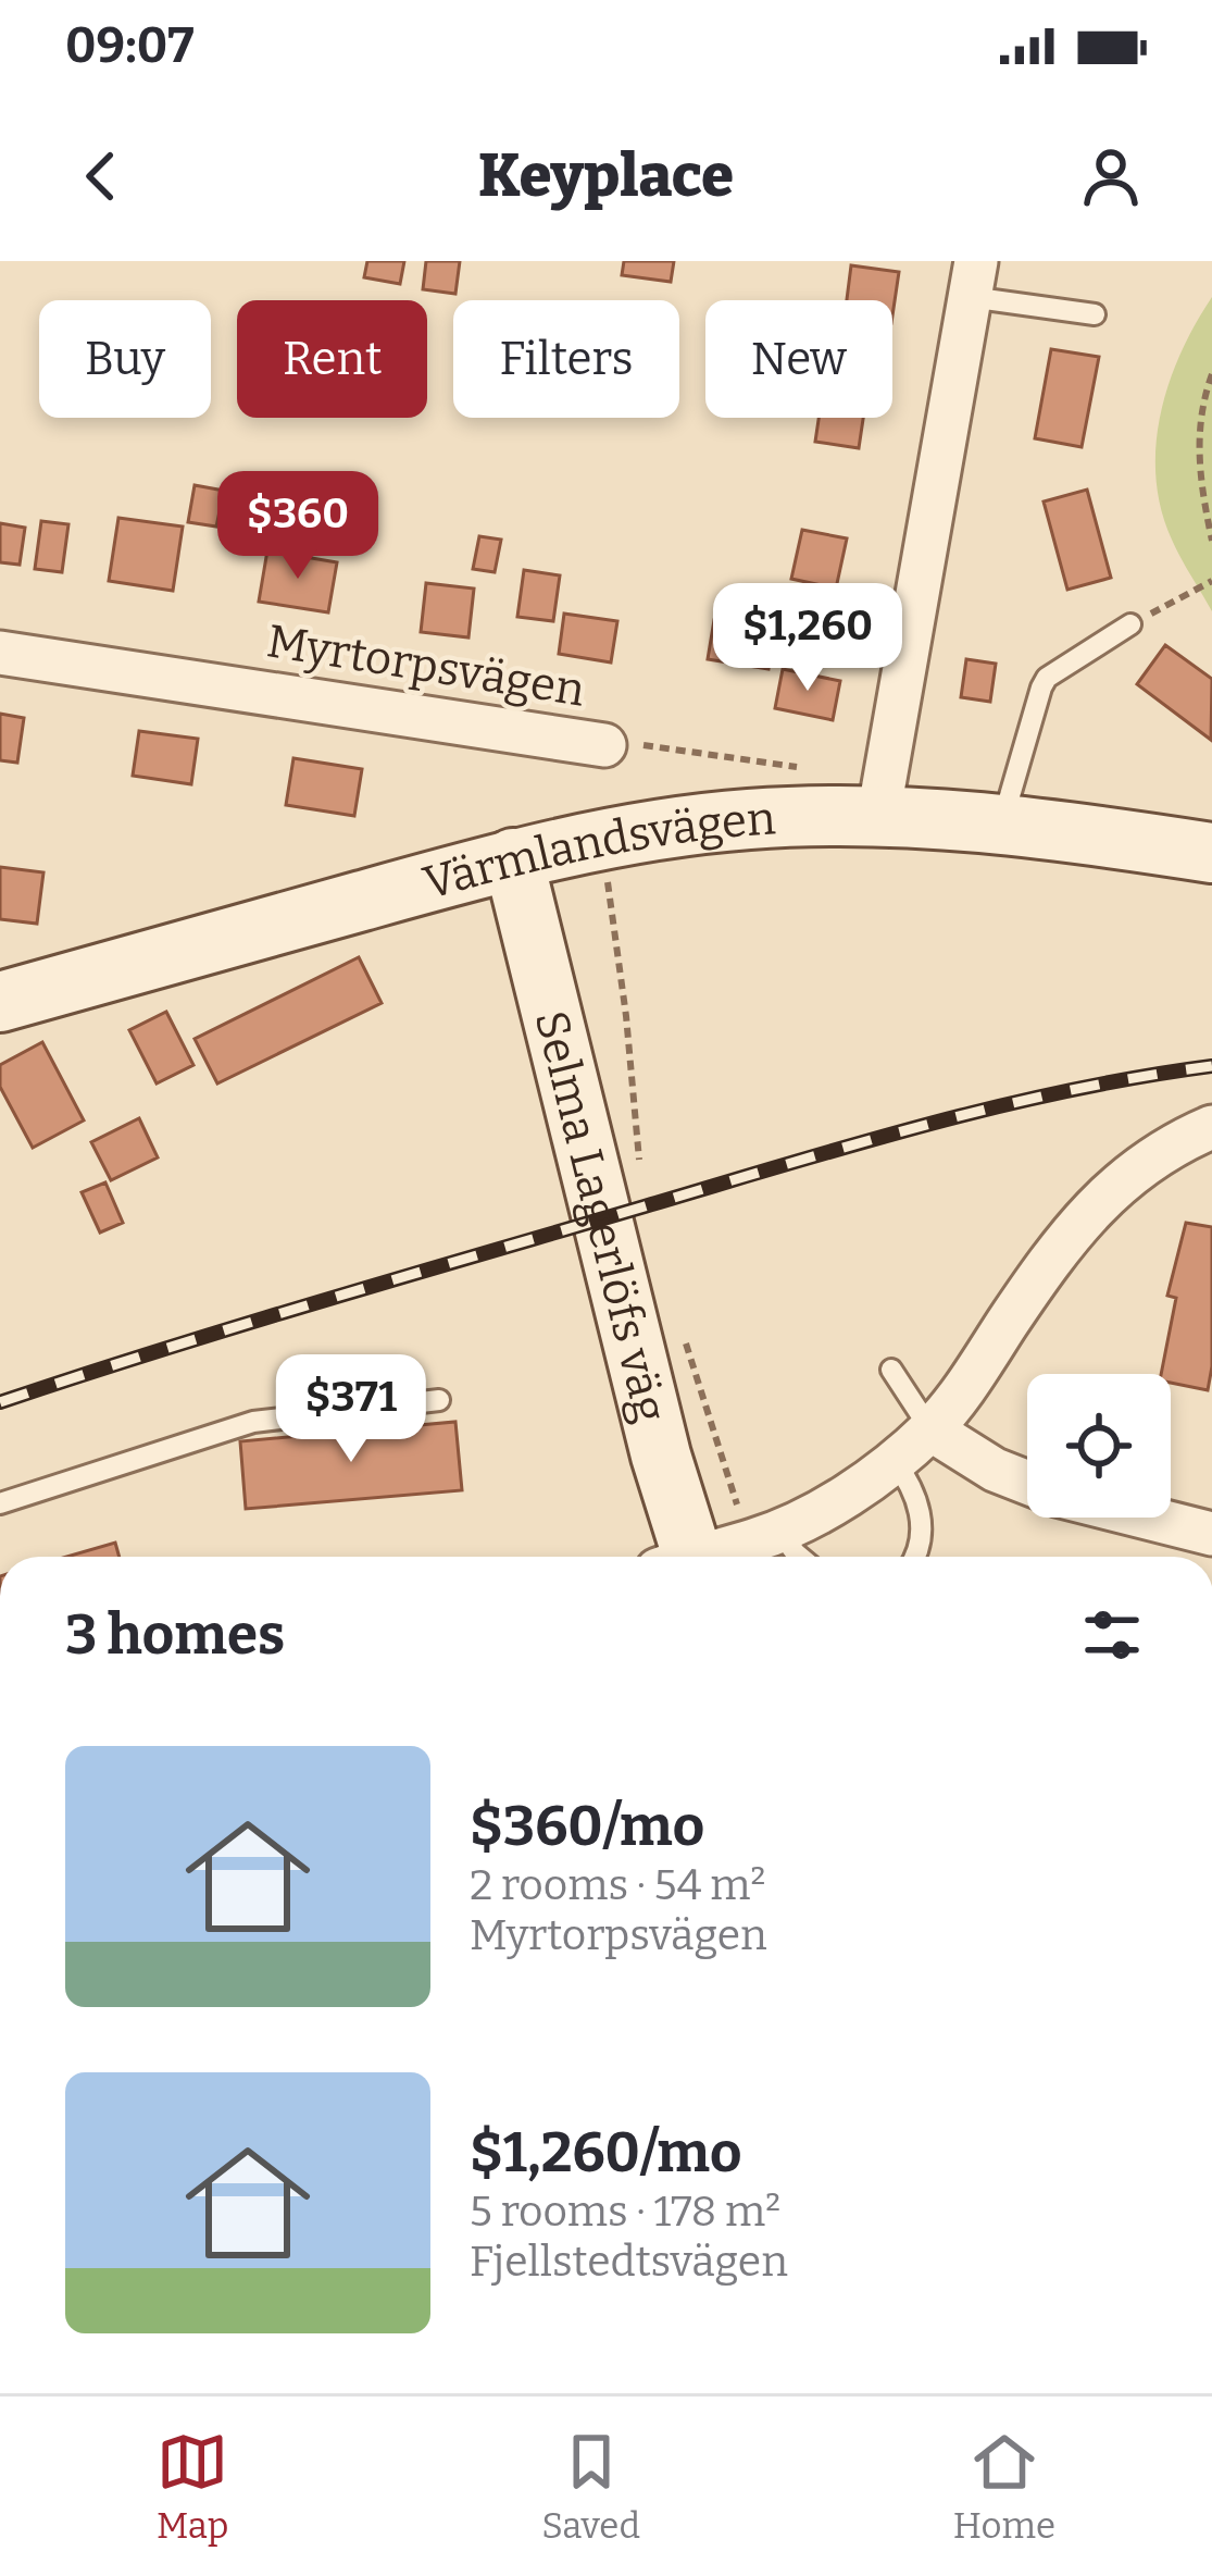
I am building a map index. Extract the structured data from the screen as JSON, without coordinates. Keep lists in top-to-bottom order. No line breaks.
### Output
{"streets":{"street":["Myrtorpsvägen","Värmlandsvägen","Selma Lagerlöfs väg"]},"crossings":[["Värmlandsvägen","Selma Lagerlöfs väg"]],"page":{"status":"09:07","header":"Keyplace","chip":["Buy","Rent","Filters","New"],"price":["$360","$1,260","$371"],"heading":"3 homes","list":[{"name":"$360/mo","note":"2 rooms · 54 m² · Myrtorpsvägen"},{"name":"$1,260/mo","note":"5 rooms · 178 m² · Fjellstedtsvägen"}],"tabs":["Map","Saved","Home"]}}
